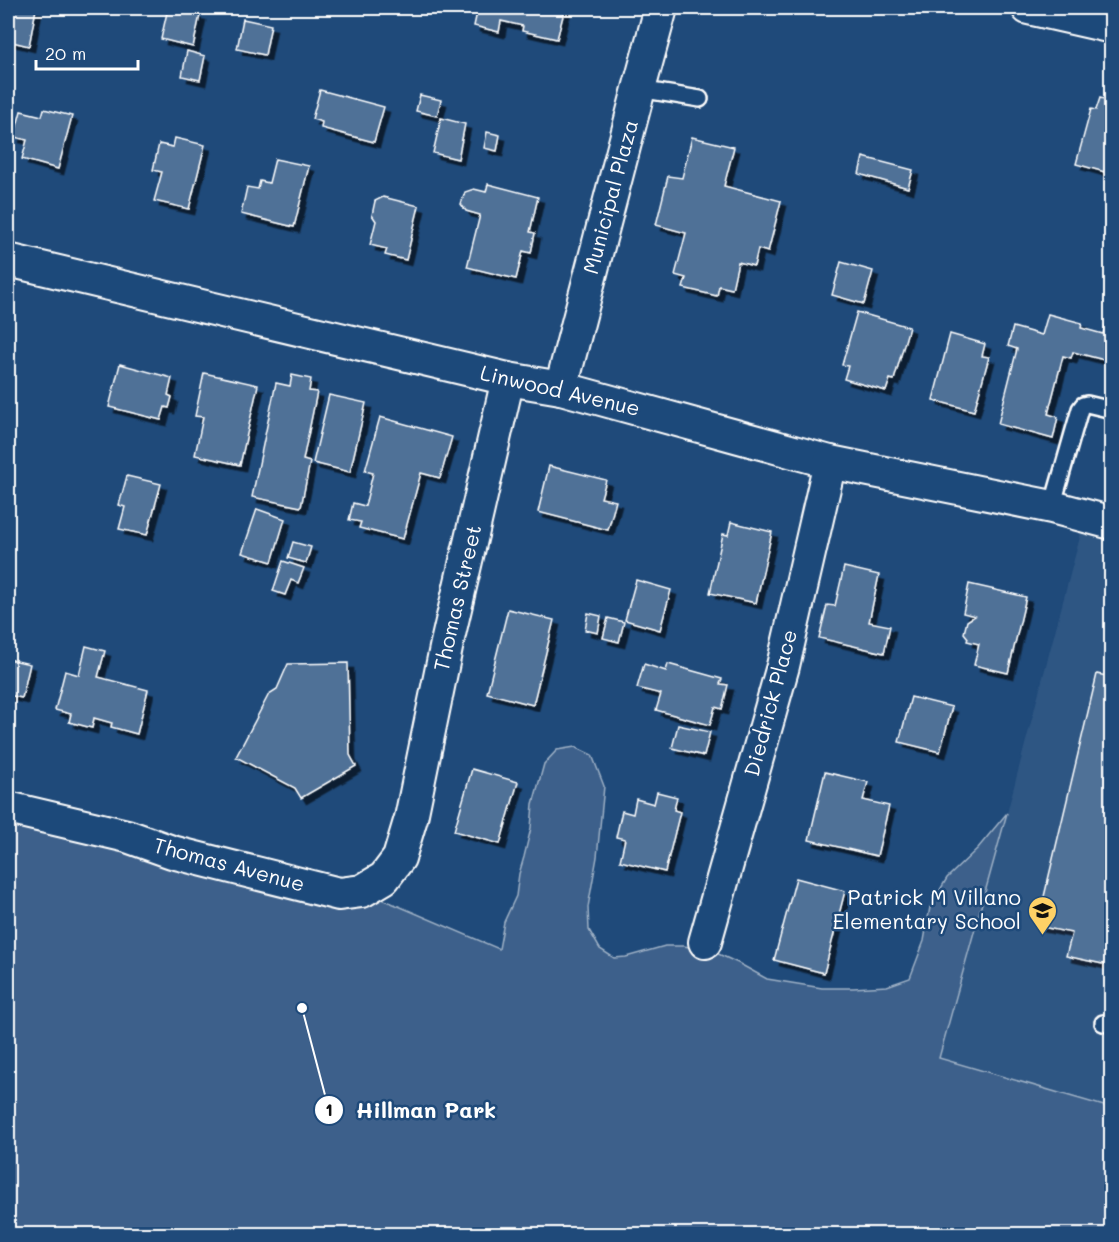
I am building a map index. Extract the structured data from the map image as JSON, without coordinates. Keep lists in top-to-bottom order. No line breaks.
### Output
{"streets":{"street":["Municipal Plaza","Linwood Avenue","Thomas Street","Diedrick Place","Thomas Avenue"]},"crossings":[["Municipal Plaza","Linwood Avenue"],["Linwood Avenue","Thomas Street"],["Linwood Avenue","Diedrick Place"],["Thomas Street","Thomas Avenue"]],"places":{"school or university":["Patrick M Villano Elementary School"],"other":["Hillman Park"]},"scale_bar":"20 m"}
